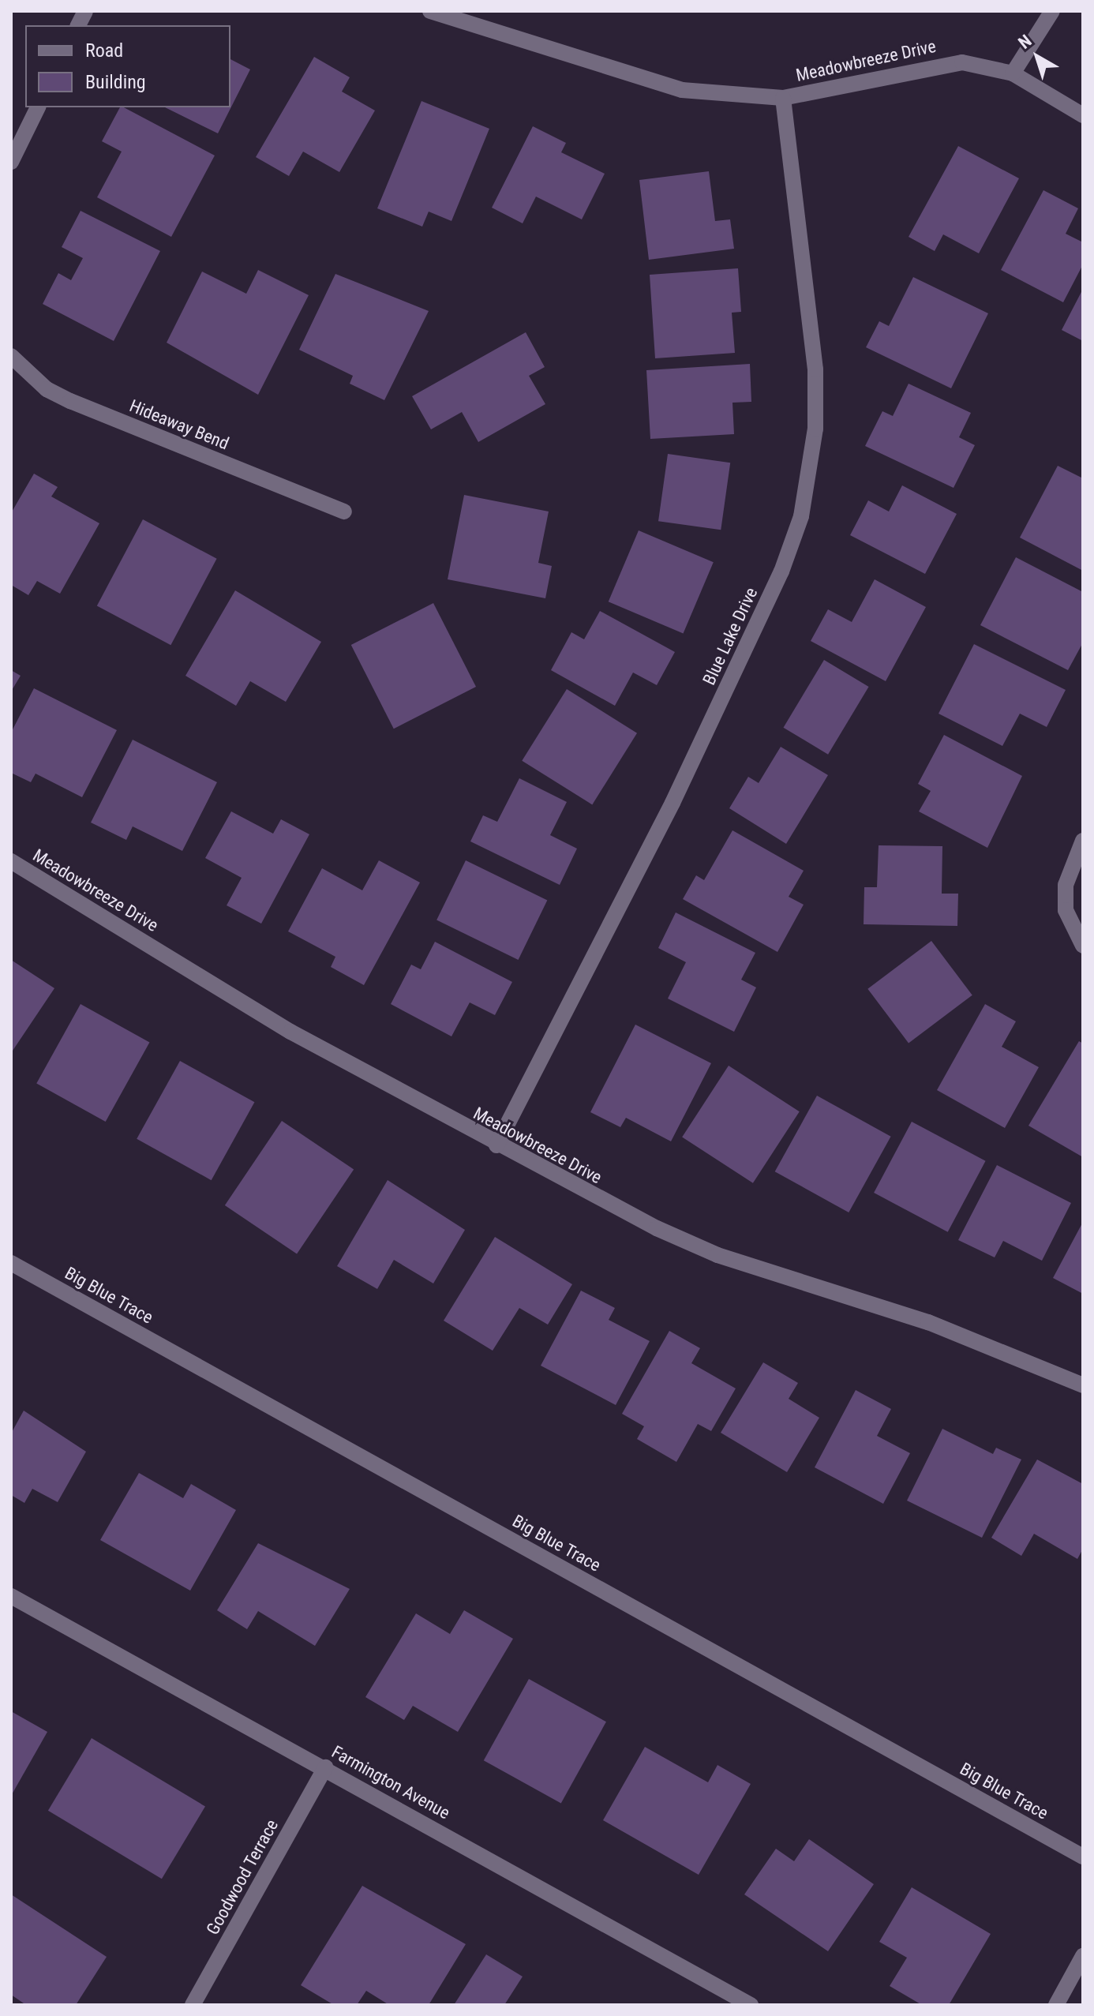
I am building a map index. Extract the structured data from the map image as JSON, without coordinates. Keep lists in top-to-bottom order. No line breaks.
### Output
{"streets":{"street":["Meadowbreeze Drive","Hideaway Bend","Blue Lake Drive","Big Blue Trace","Farmington Avenue","Goodwood Terrace"]},"crossings":[["Meadowbreeze Drive","Blue Lake Drive"],["Farmington Avenue","Goodwood Terrace"]],"legend":["Road","Building"],"north":"top left"}
